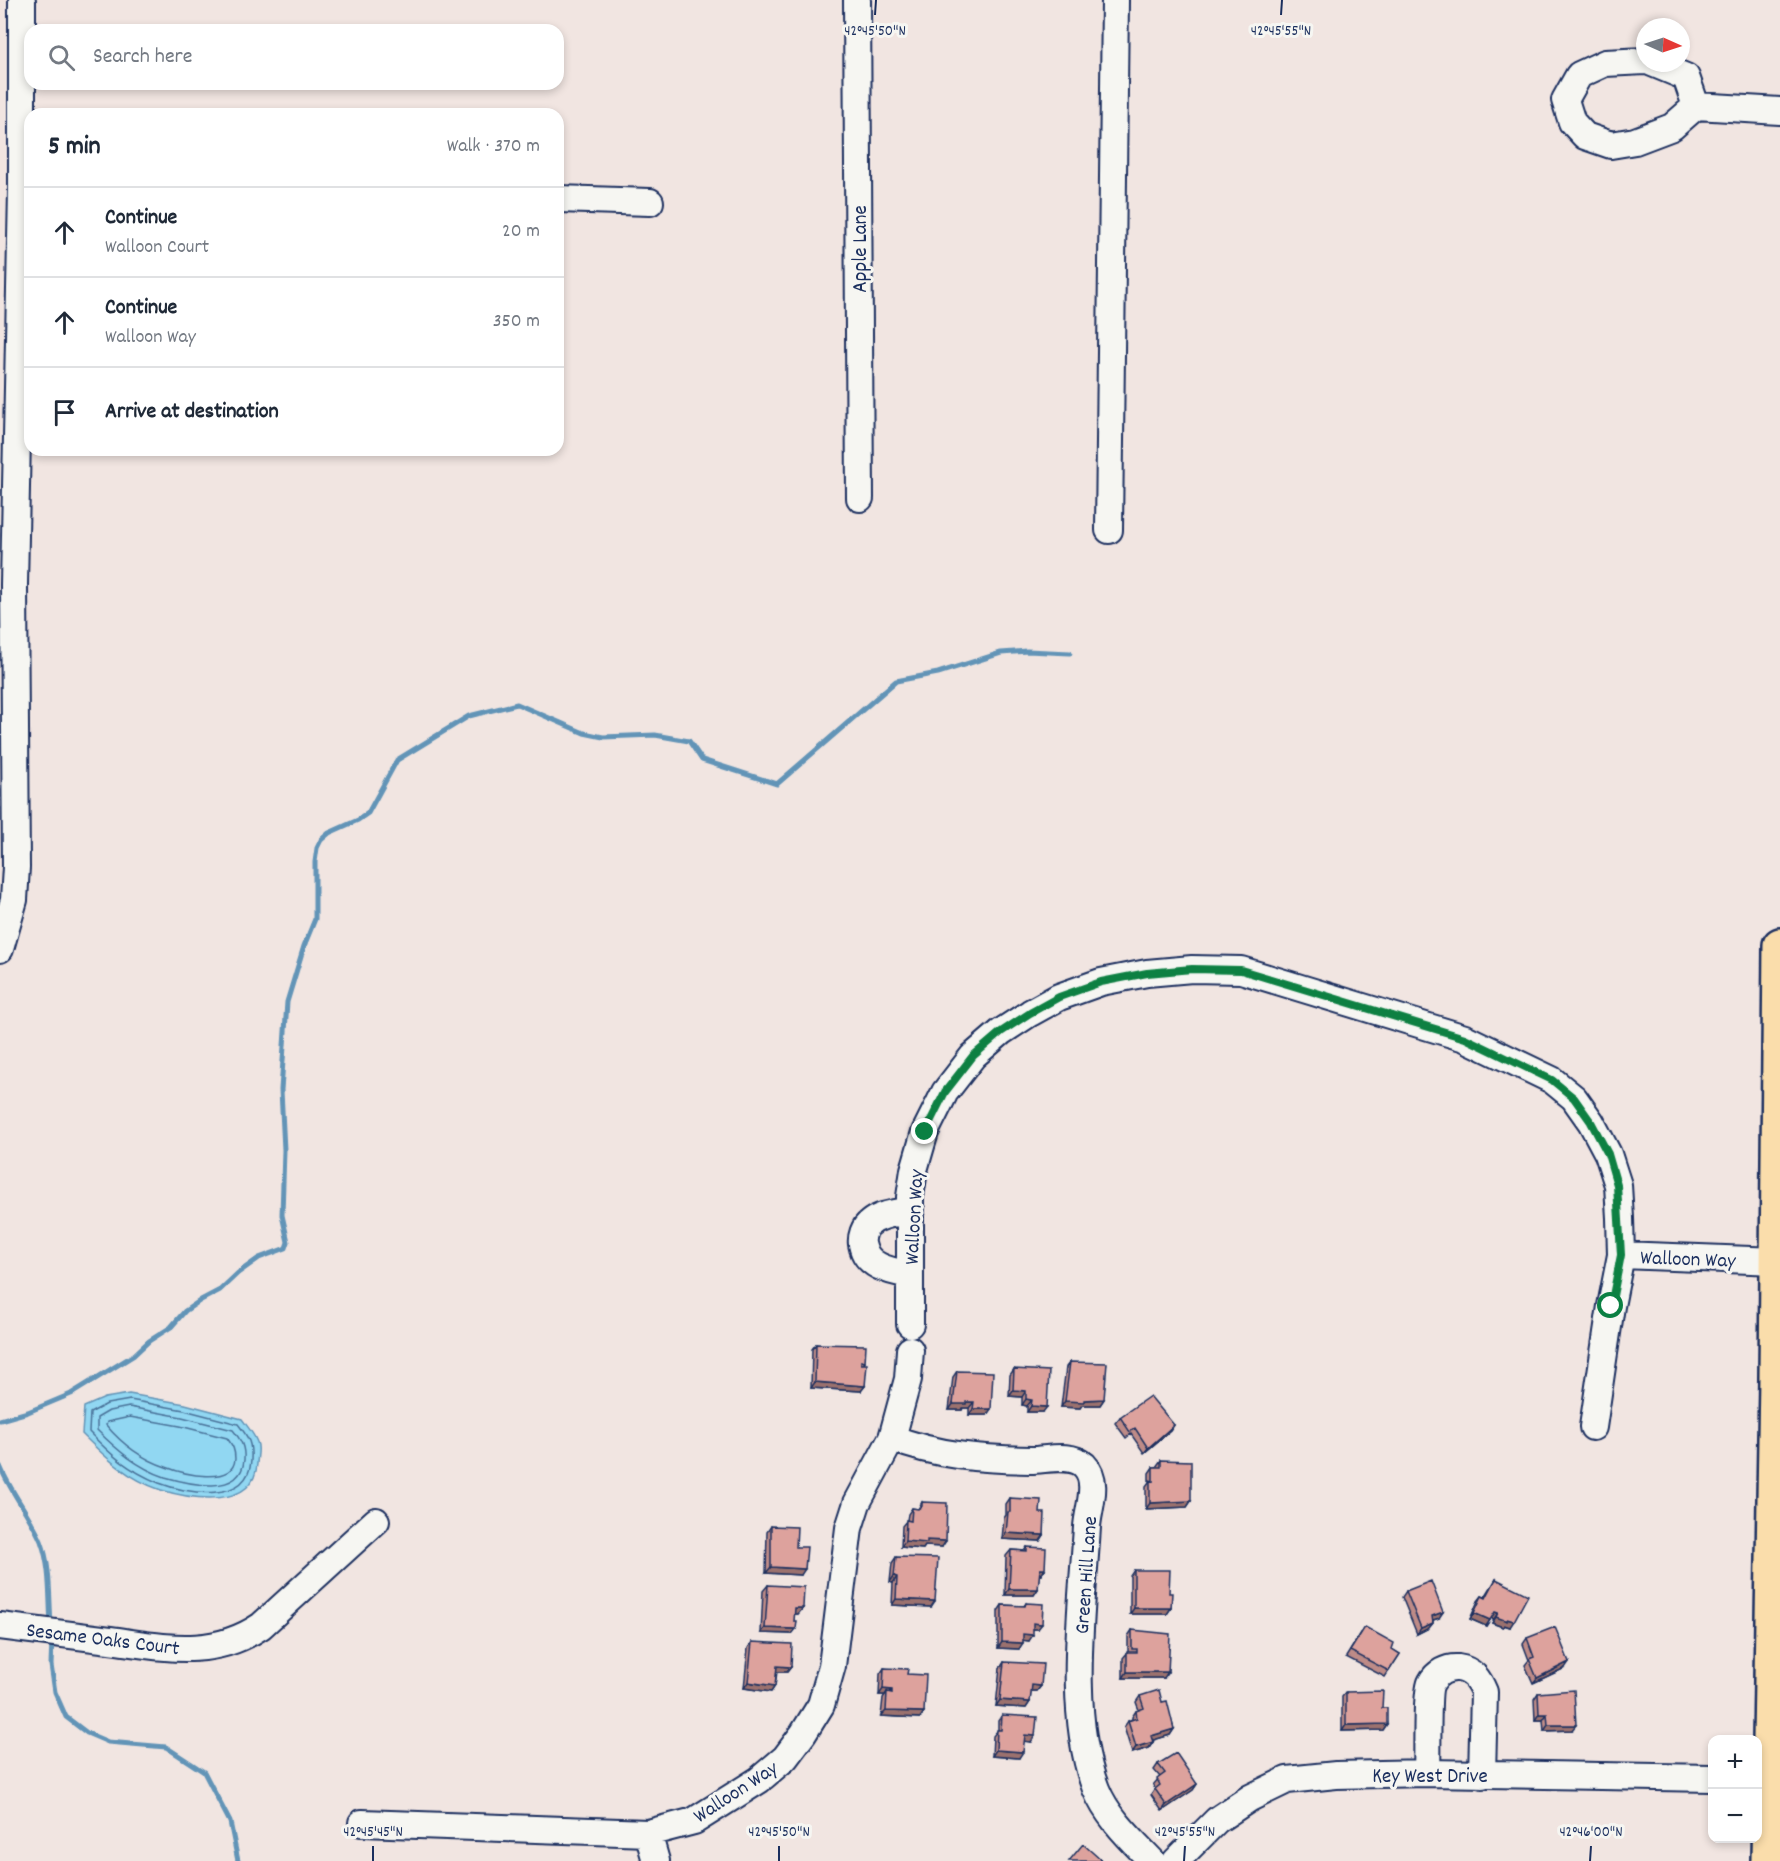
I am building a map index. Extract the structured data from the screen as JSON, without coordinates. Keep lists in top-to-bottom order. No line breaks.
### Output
{"streets":{"street":["Apple Lane","Walloon Way","Green Hill Lane","Sesame Oaks Court","Key West Drive"]},"crossings":[["Walloon Way","Green Hill Lane"]],"north":"right","page":{"search":"Search here","heading":["5 min","Walk · 370 m"],"list":[["Continue","Walloon Court","20 m"],["Continue","Walloon Way","350 m"],"Arrive at destination"],"map_buttons":["+","−"]},"coordinates":["42°45'50\"N","42°45'55\"N","42°45'45\"N","42°46'00\"N"]}
